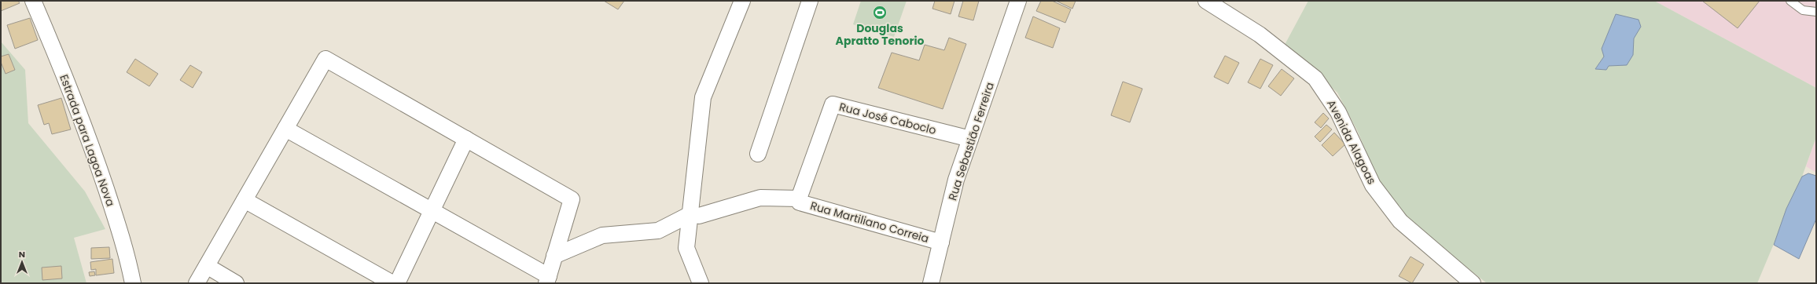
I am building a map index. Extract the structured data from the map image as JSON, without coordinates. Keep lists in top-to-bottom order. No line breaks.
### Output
{"streets":{"street":["Rua José Caboclo","Estrada para Lagoa Nova","Rua Sebastião Ferreira","Avenida Alagoas","Rua Martiliano Correia"]},"crossings":[["Rua José Caboclo","Rua Sebastião Ferreira"],["Rua José Caboclo","Rua Martiliano Correia"],["Rua Sebastião Ferreira","Rua Martiliano Correia"]],"places":{"sports":["Douglas Apratto Tenorio"]},"north":"top"}
